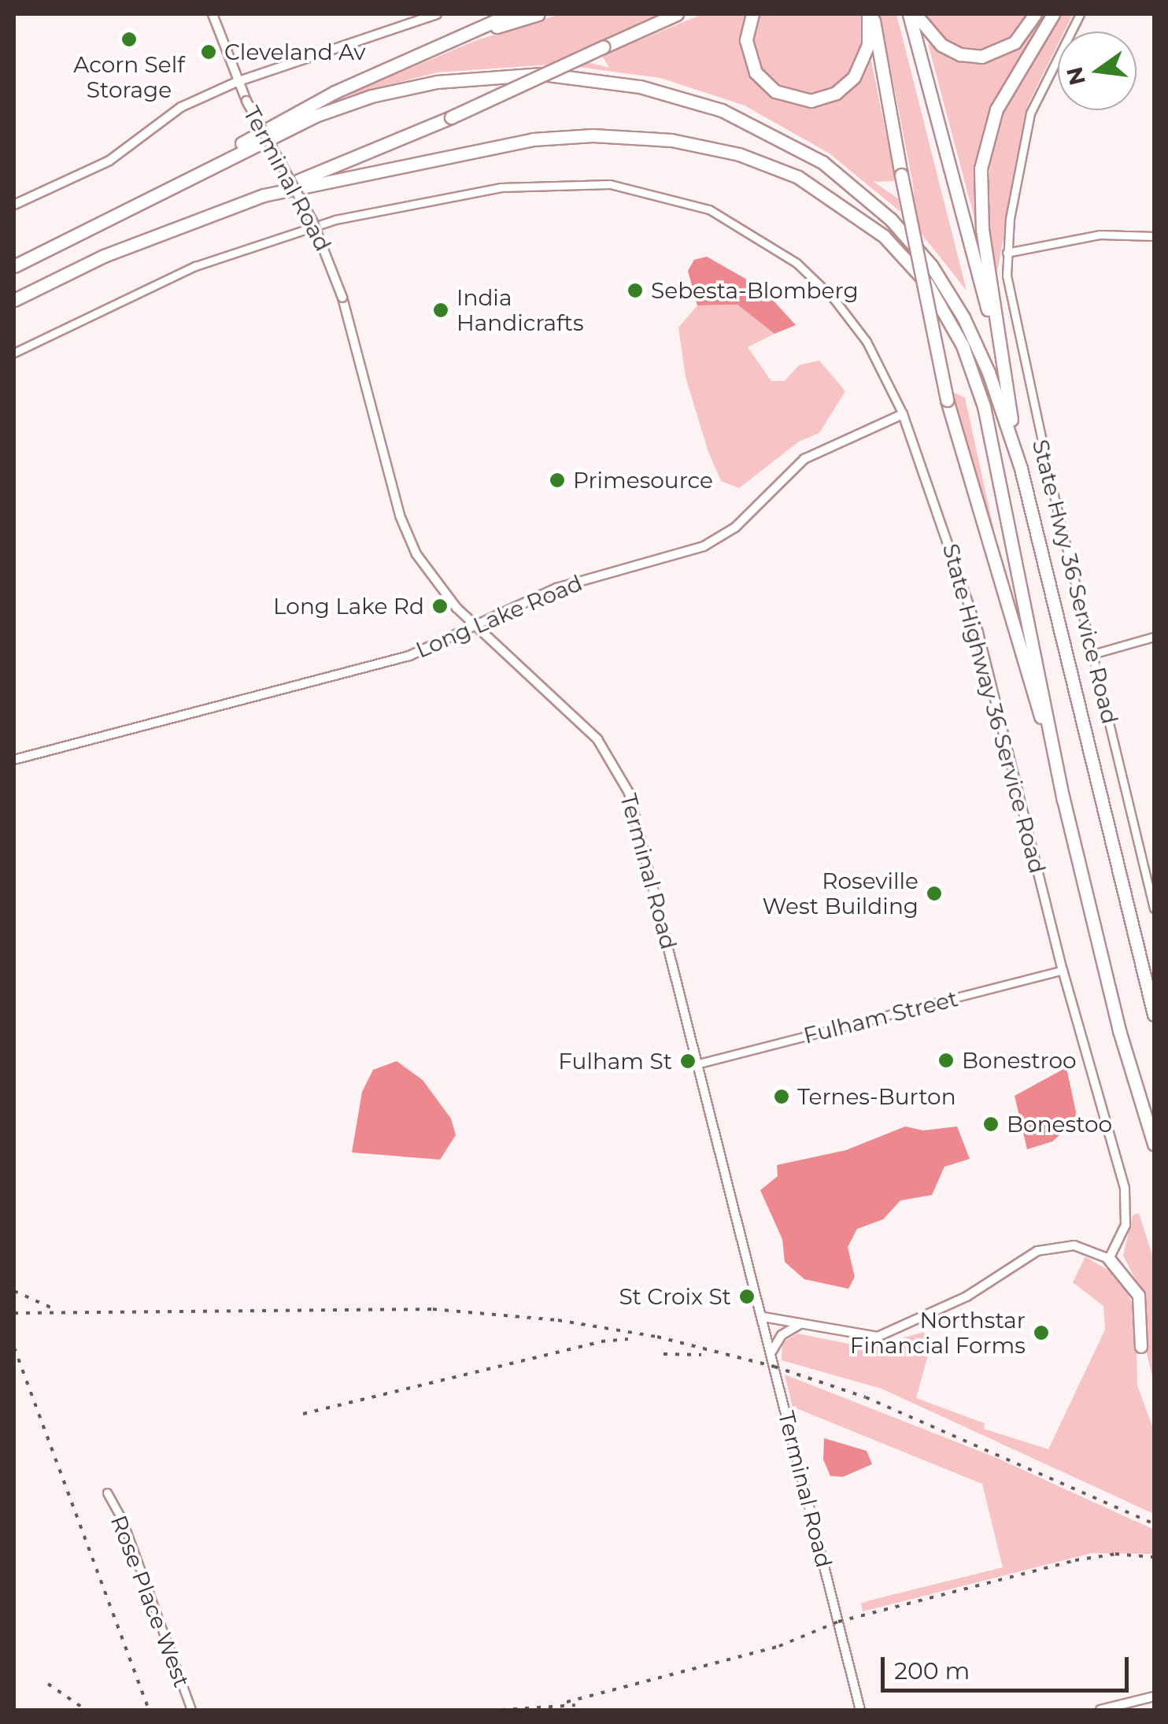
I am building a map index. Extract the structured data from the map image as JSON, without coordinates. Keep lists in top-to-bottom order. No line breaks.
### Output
{"streets":{"street":["Terminal Road","State Hwy 36 Service Road","Long Lake Road","State Highway 36 Service Road","Fulham Street","Rose Place West"]},"crossings":[["Terminal Road","Long Lake Road"],["Terminal Road","Fulham Street"],["Long Lake Road","State Highway 36 Service Road"],["State Highway 36 Service Road","Fulham Street"]],"places":["Acorn Self Storage","Cleveland Av","Sebesta-Blomberg","India Handicrafts","Primesource","Long Lake Rd","Roseville West Building","Bonestroo","Fulham St","Ternes-Burton","Bonestoo","St Croix St","Northstar Financial Forms"],"scale_bar":"200 m","north":"left"}
